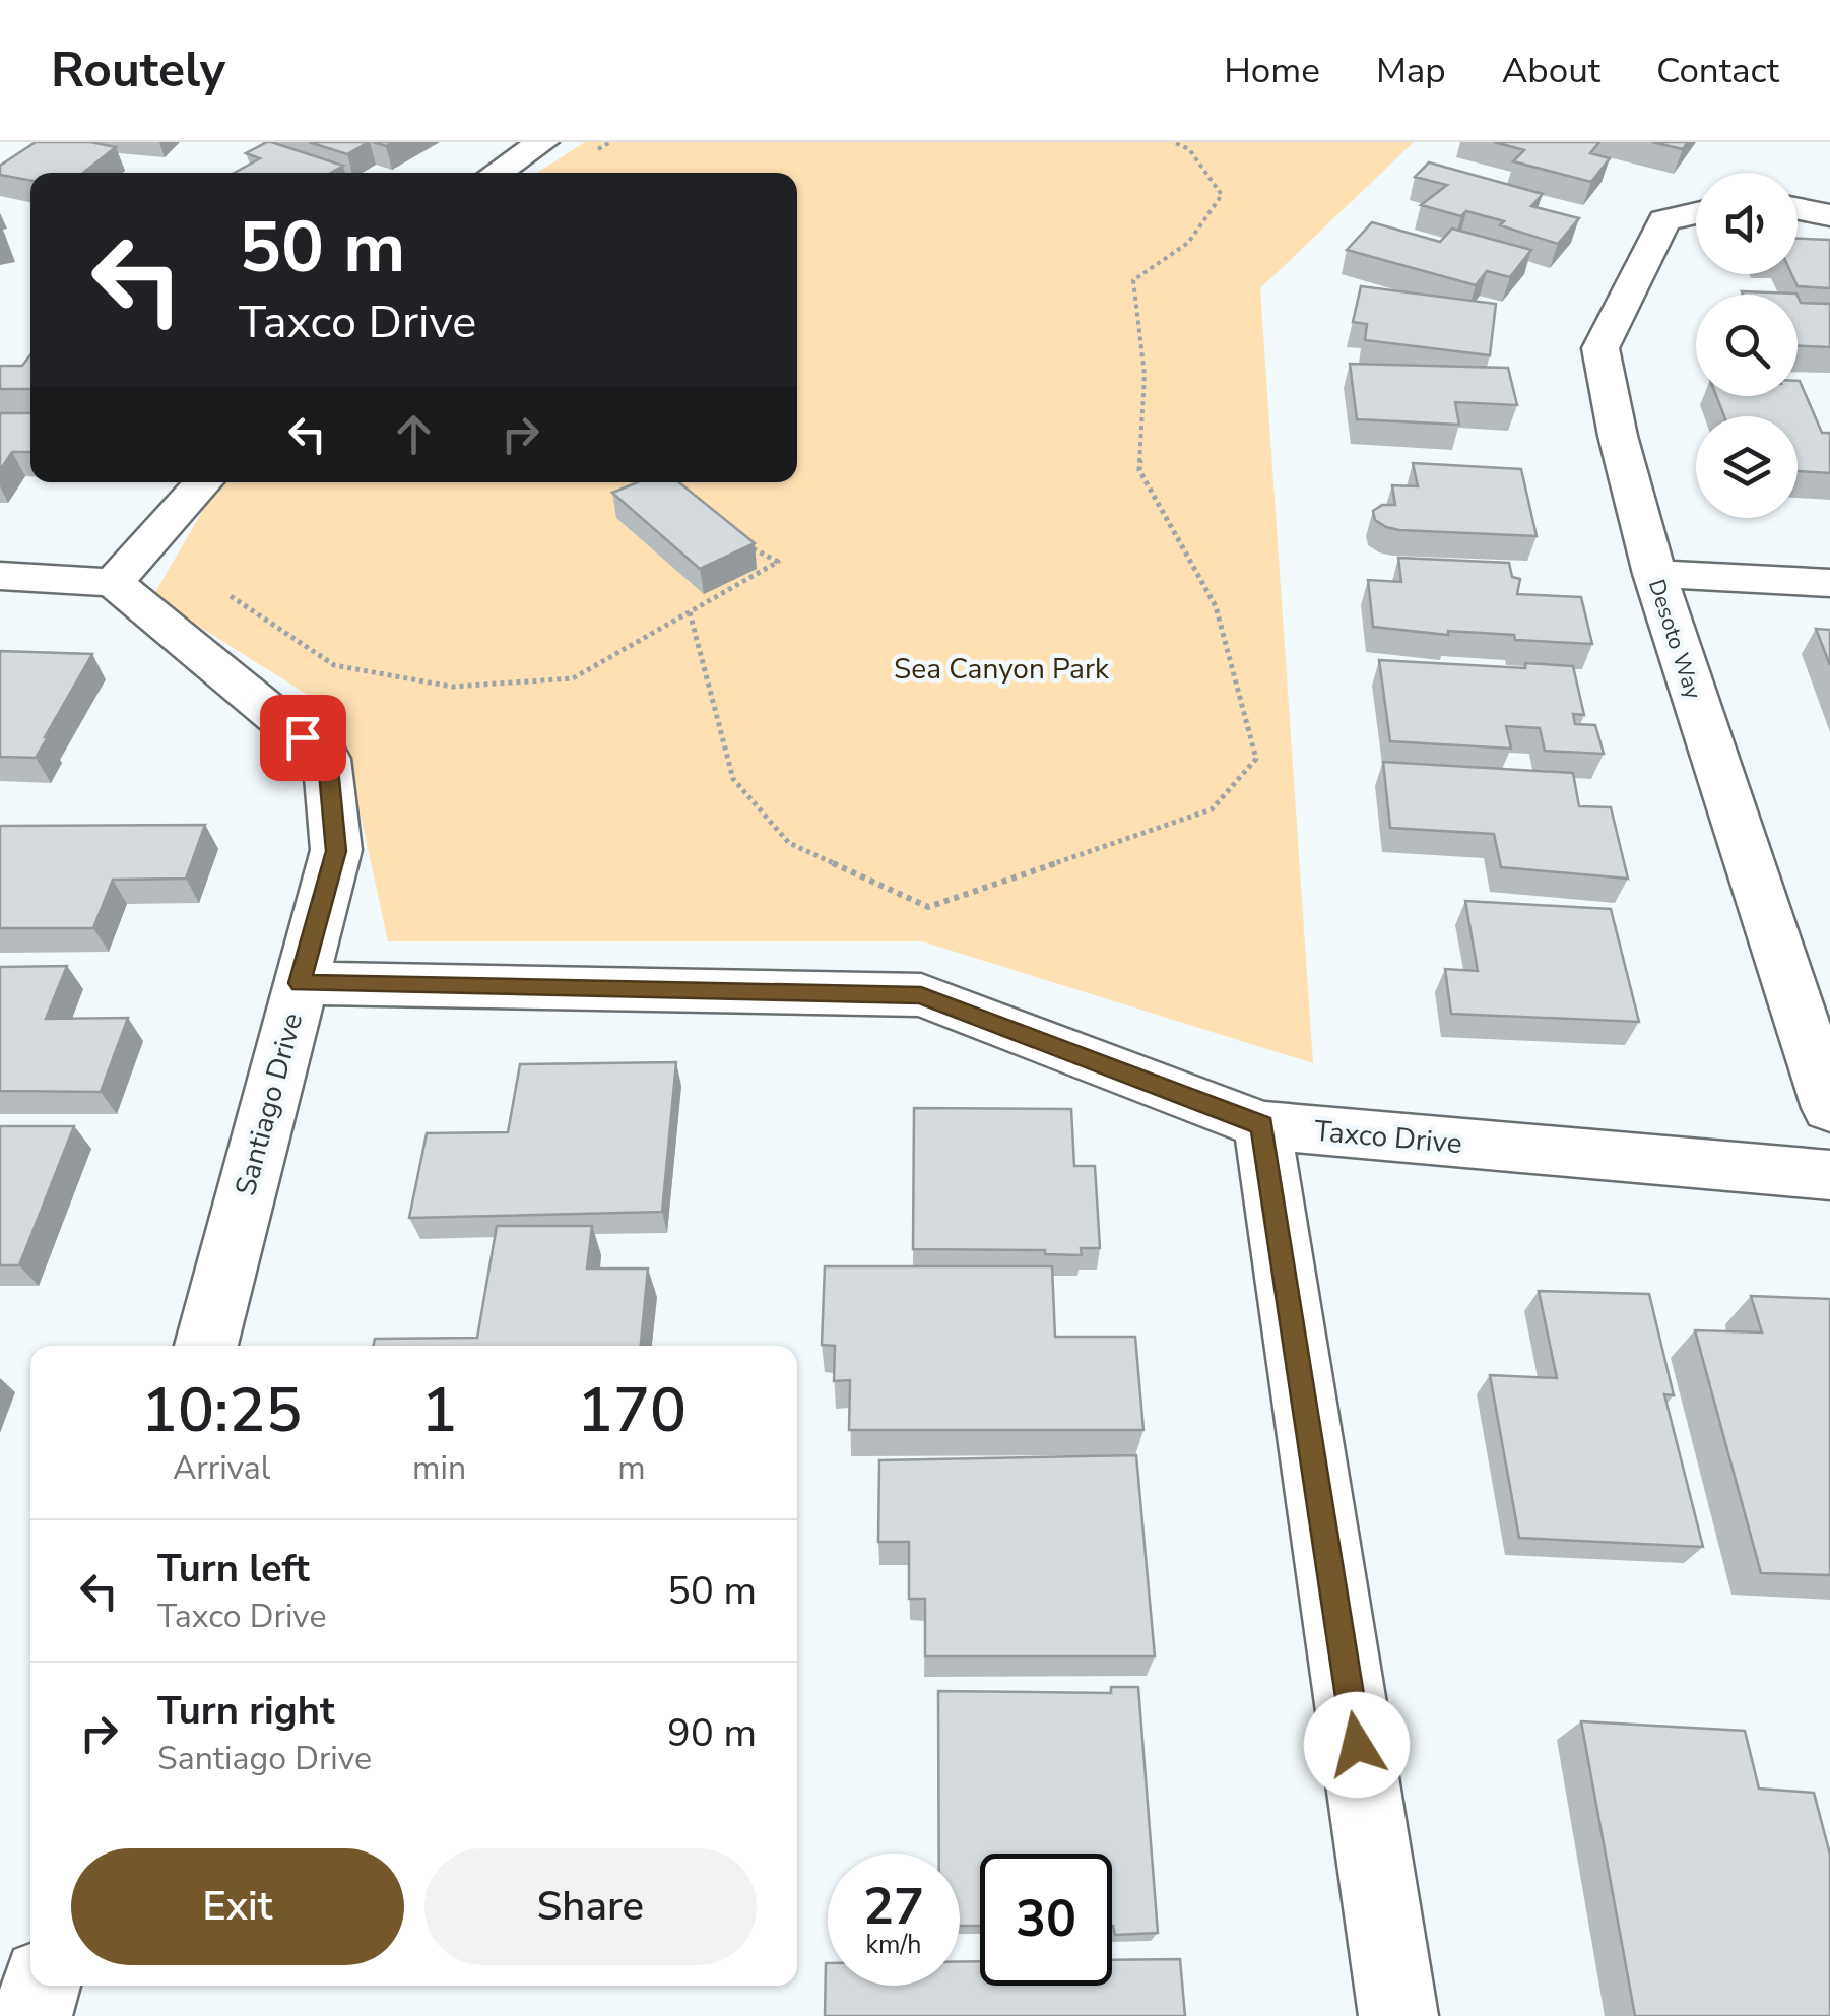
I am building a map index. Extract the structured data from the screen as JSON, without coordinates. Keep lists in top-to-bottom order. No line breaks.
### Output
{"streets":{"street":["Desoto Way","Santiago Drive","Taxco Drive"]},"crossings":[["Santiago Drive","Taxco Drive"]],"parks":["Sea Canyon Park"],"page":{"header":"Routely","nav":["Home","Map","About","Contact"],"turn":["50 m","Taxco Drive"],"eta":["10:25","Arrival","1","min","170","m"],"list":[{"name":"Turn left","note":"Taxco Drive","value":"50 m"},{"name":"Turn right","note":"Santiago Drive","value":"90 m"}],"buttons":["Exit","Share"],"speed":"27 km/h","limit":"30"}}
